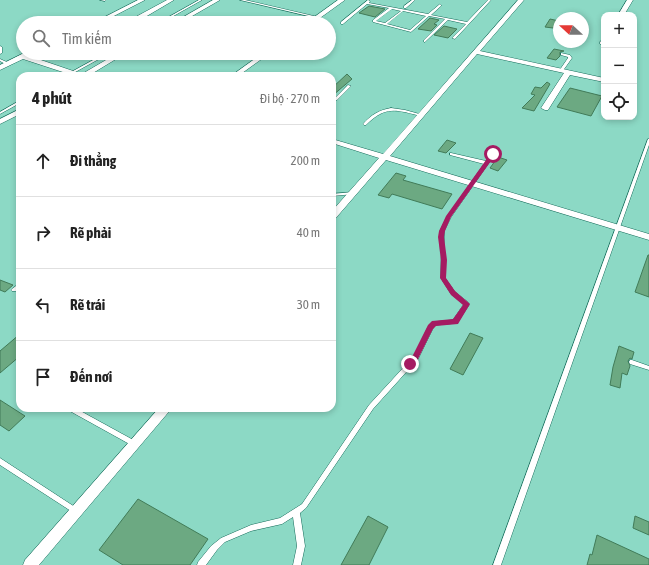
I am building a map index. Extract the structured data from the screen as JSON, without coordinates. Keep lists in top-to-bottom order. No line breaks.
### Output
{"north":"left","page":{"map_buttons":["+","−"],"search":"Tìm kiếm","heading":["4 phút","Đi bộ · 270 m"],"list":[["Đi thẳng","200 m"],["Rẽ phải","40 m"],["Rẽ trái","30 m"],"Đến nơi"]}}
